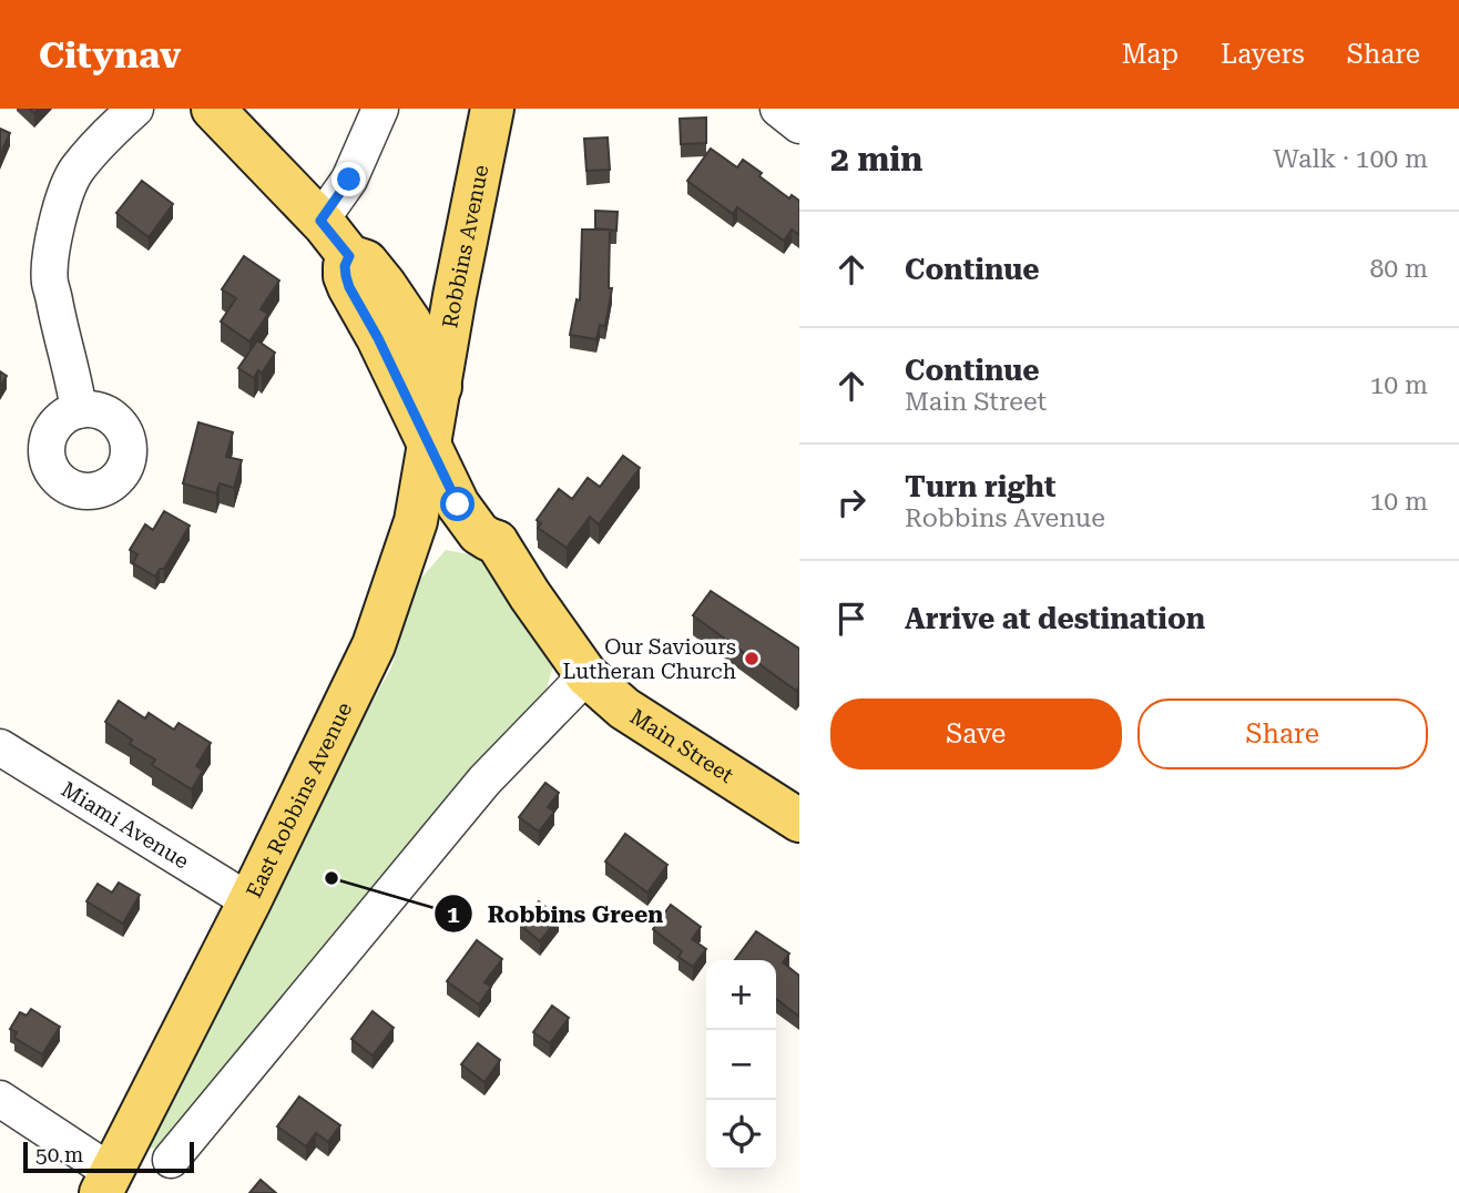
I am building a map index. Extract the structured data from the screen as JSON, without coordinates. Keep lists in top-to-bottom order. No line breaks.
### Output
{"streets":{"main road":["Robbins Avenue","Main Street","East Robbins Avenue"],"street":["Miami Avenue"]},"crossings":[["Robbins Avenue","East Robbins Avenue"],["East Robbins Avenue","Miami Avenue"]],"places":["Our Saviours Lutheran Church","Robbins Green"],"scale_bar":"50 m","page":{"header":"Citynav","nav":["Map","Layers","Share"],"heading":["2 min","Walk · 100 m"],"list":[["Continue","80 m"],["Continue","Main Street","10 m"],["Turn right","Robbins Avenue","10 m"],"Arrive at destination"],"buttons":["Save","Share"],"map_buttons":["+","−"],"scale":"50 m"}}
